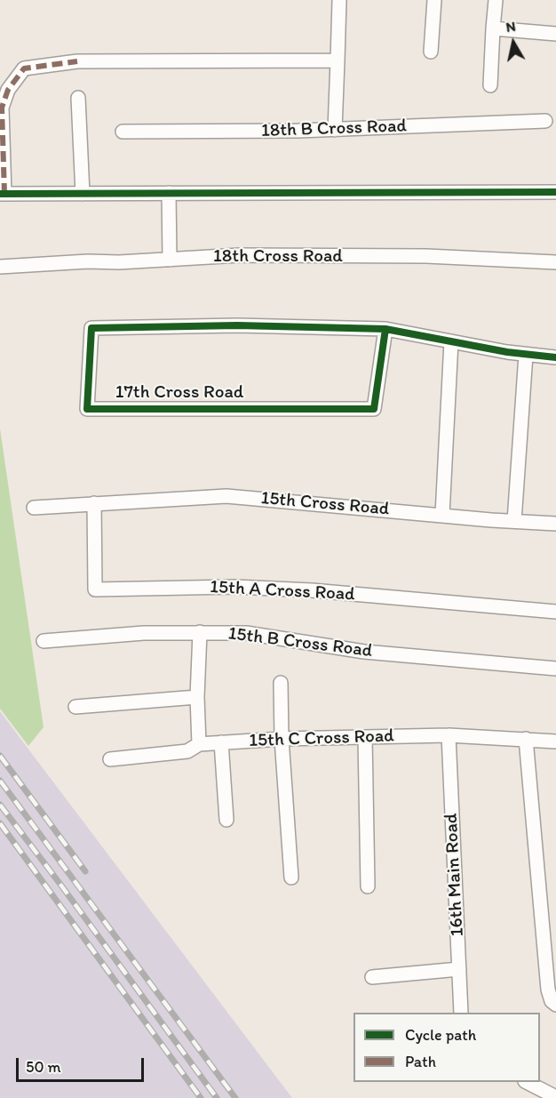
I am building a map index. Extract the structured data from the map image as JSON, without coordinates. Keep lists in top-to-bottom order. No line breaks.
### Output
{"streets":{"street":["18th B Cross Road","18th Cross Road","17th Cross Road","15th Cross Road","15th A Cross Road","15th B Cross Road","15th C Cross Road","16th Main Road"]},"crossings":[["15th Cross Road","15th A Cross Road"],["15th C Cross Road","16th Main Road"]],"legend":["Cycle path","Path"],"scale_bar":"50 m","north":"top"}
